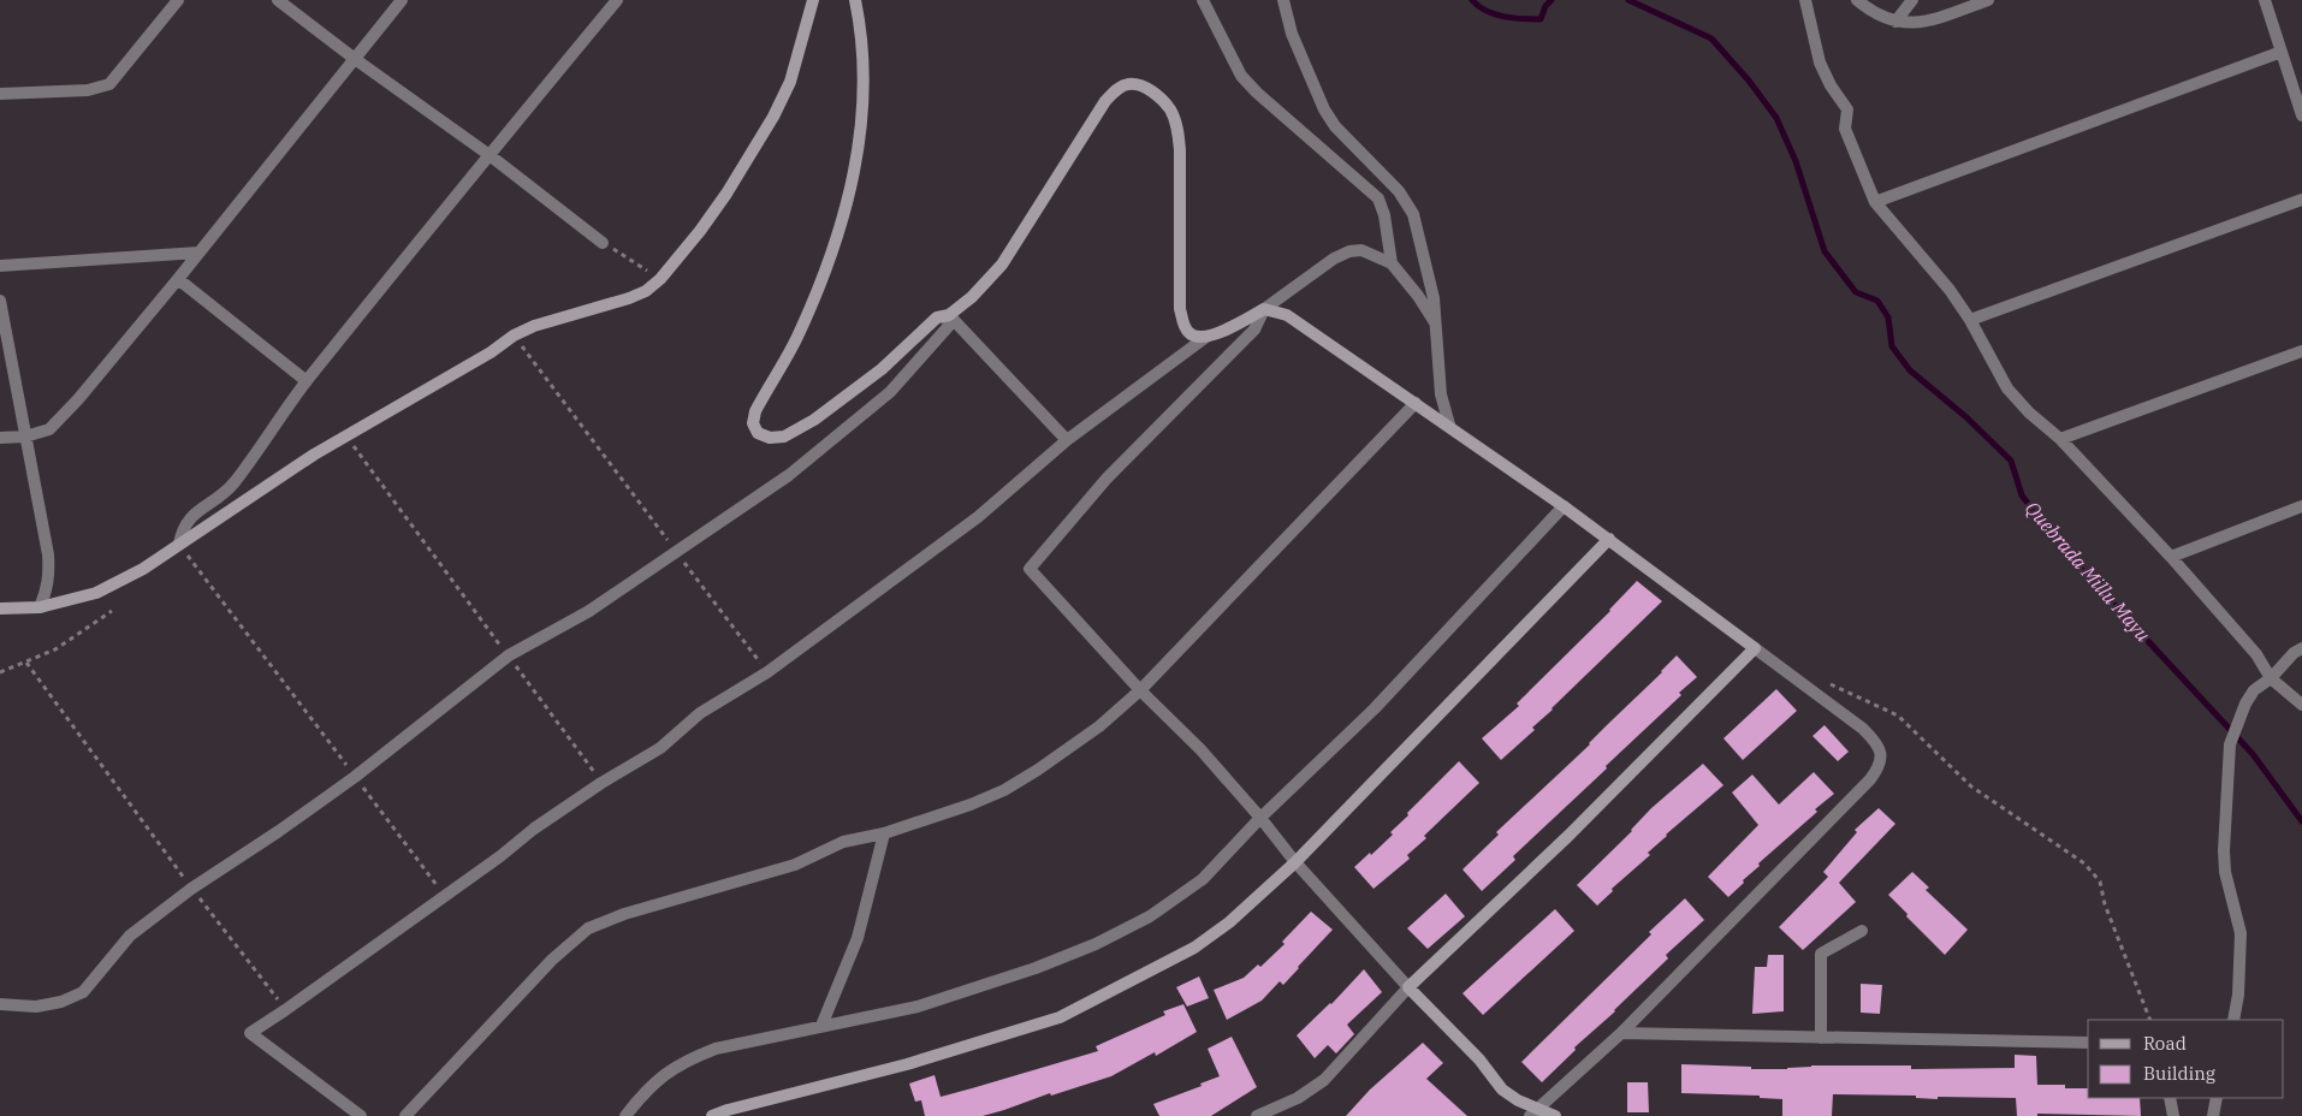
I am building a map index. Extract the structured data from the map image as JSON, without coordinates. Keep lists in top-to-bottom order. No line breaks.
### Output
{"water":["Quebrada Millu Mayu"],"legend":["Road","Building"]}
